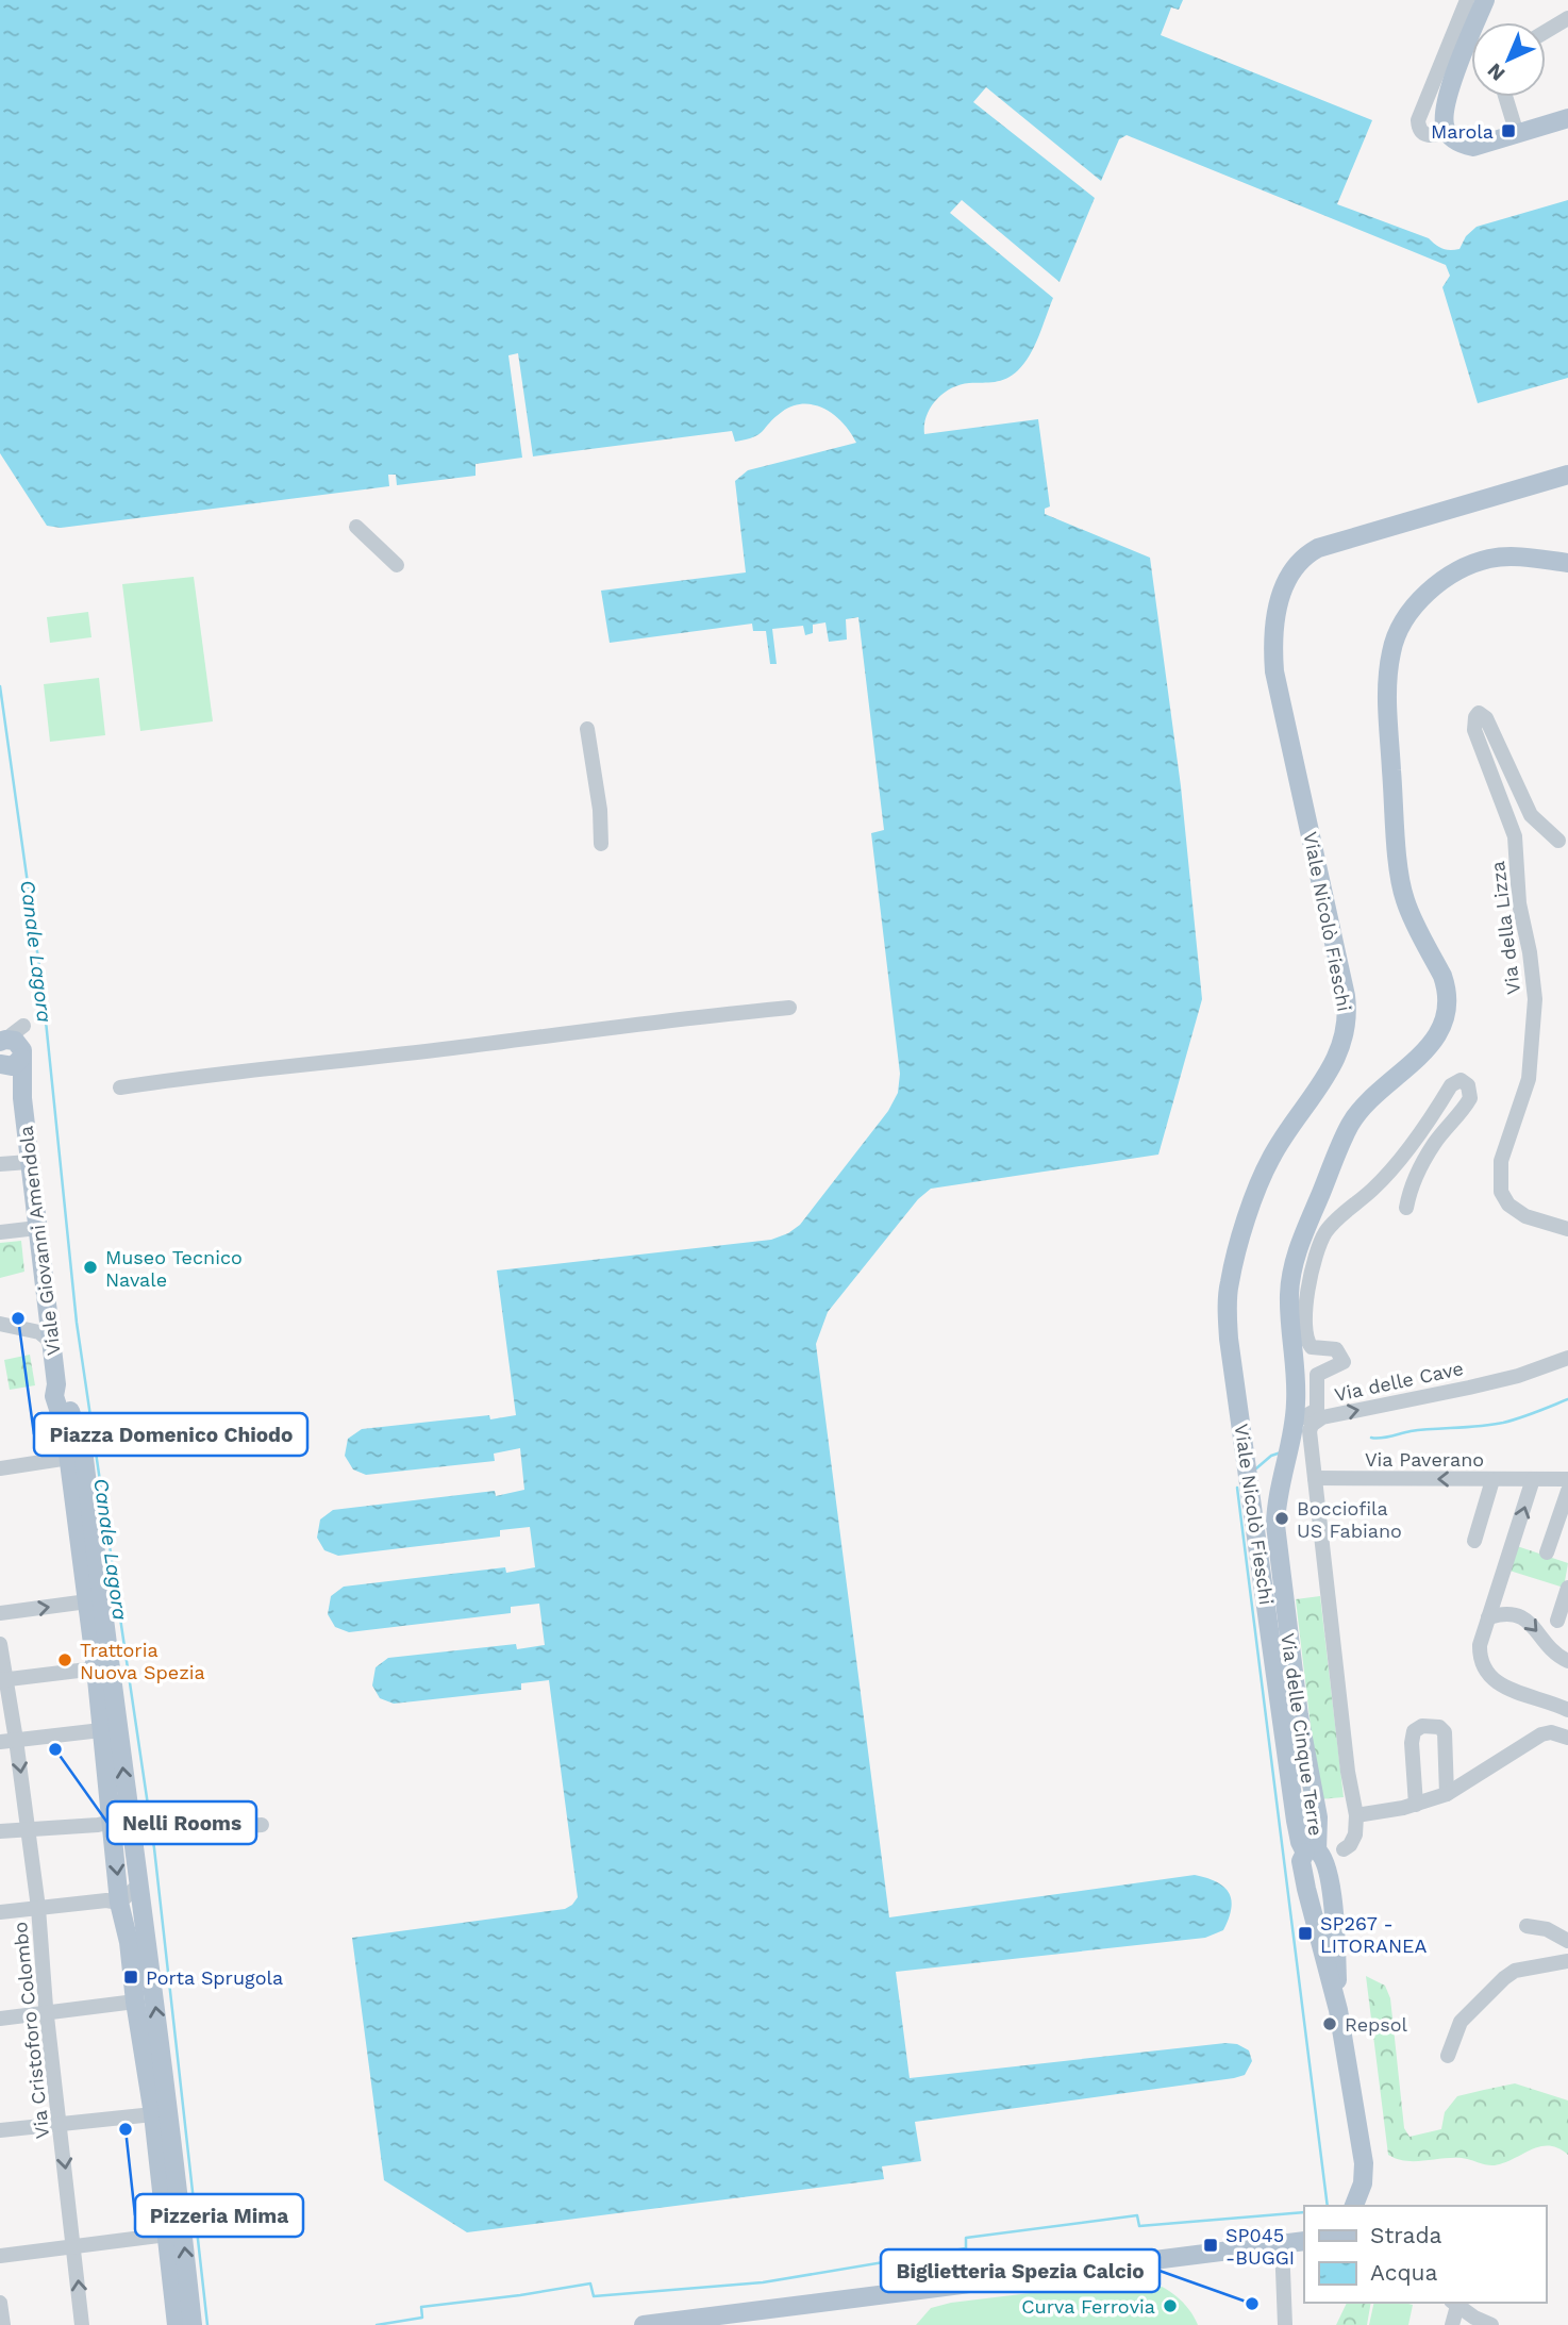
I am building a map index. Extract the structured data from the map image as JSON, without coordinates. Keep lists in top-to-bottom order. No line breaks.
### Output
{"streets":{"main road":["Viale Nicolò Fieschi","Viale Giovanni Amendola","Via delle Cinque Terre"],"street":["Via della Lizza","Via delle Cave","Via Paverano","Via Cristoforo Colombo"]},"crossings":[["Viale Nicolò Fieschi","Via delle Cave"],["Viale Nicolò Fieschi","Via delle Cinque Terre"],["Via delle Cave","Via Paverano"],["Via delle Cave","Via delle Cinque Terre"]],"one_way":["Via delle Cave","Via Paverano"],"water":["Canale Lagora"],"places":{"transit":["Marola","SP267 - LITORANEA","Porta Sprugola","SP045 -BUGGI"],"other":["Museo Tecnico Navale","Piazza Domenico Chiodo","Bocciofila US Fabiano","Trattoria Nuova Spezia","Nelli Rooms","Repsol","Pizzeria Mima","Biglietteria Spezia Calcio","Curva Ferrovia"]},"legend":["Strada","Acqua"],"north":"bottom left"}
